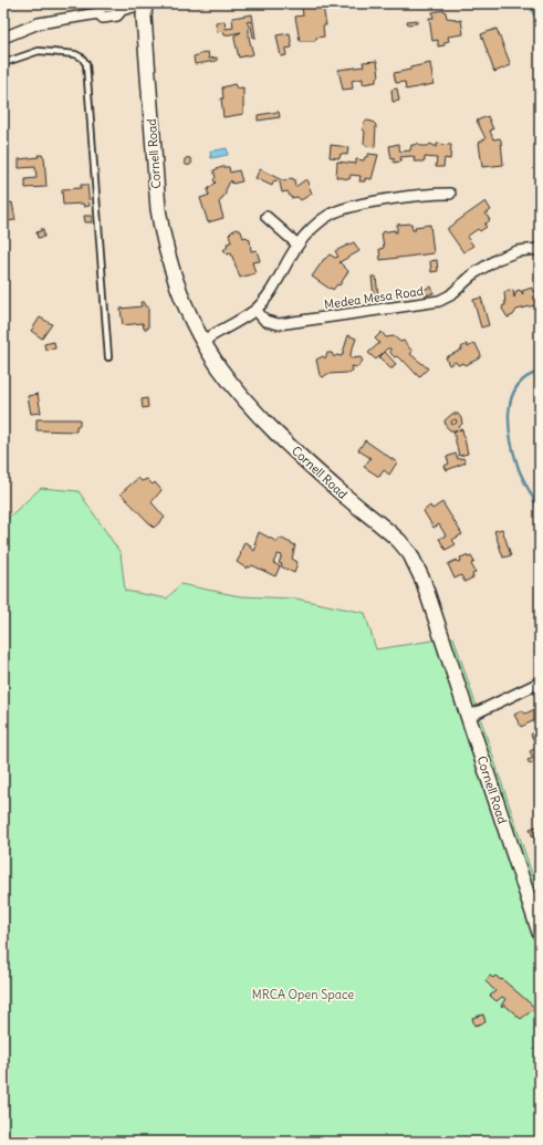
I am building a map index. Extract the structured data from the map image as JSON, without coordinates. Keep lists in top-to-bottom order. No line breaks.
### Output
{"streets":{"main road":["Cornell Road"],"street":["Medea Mesa Road"]},"parks":["MRCA Open Space"]}
